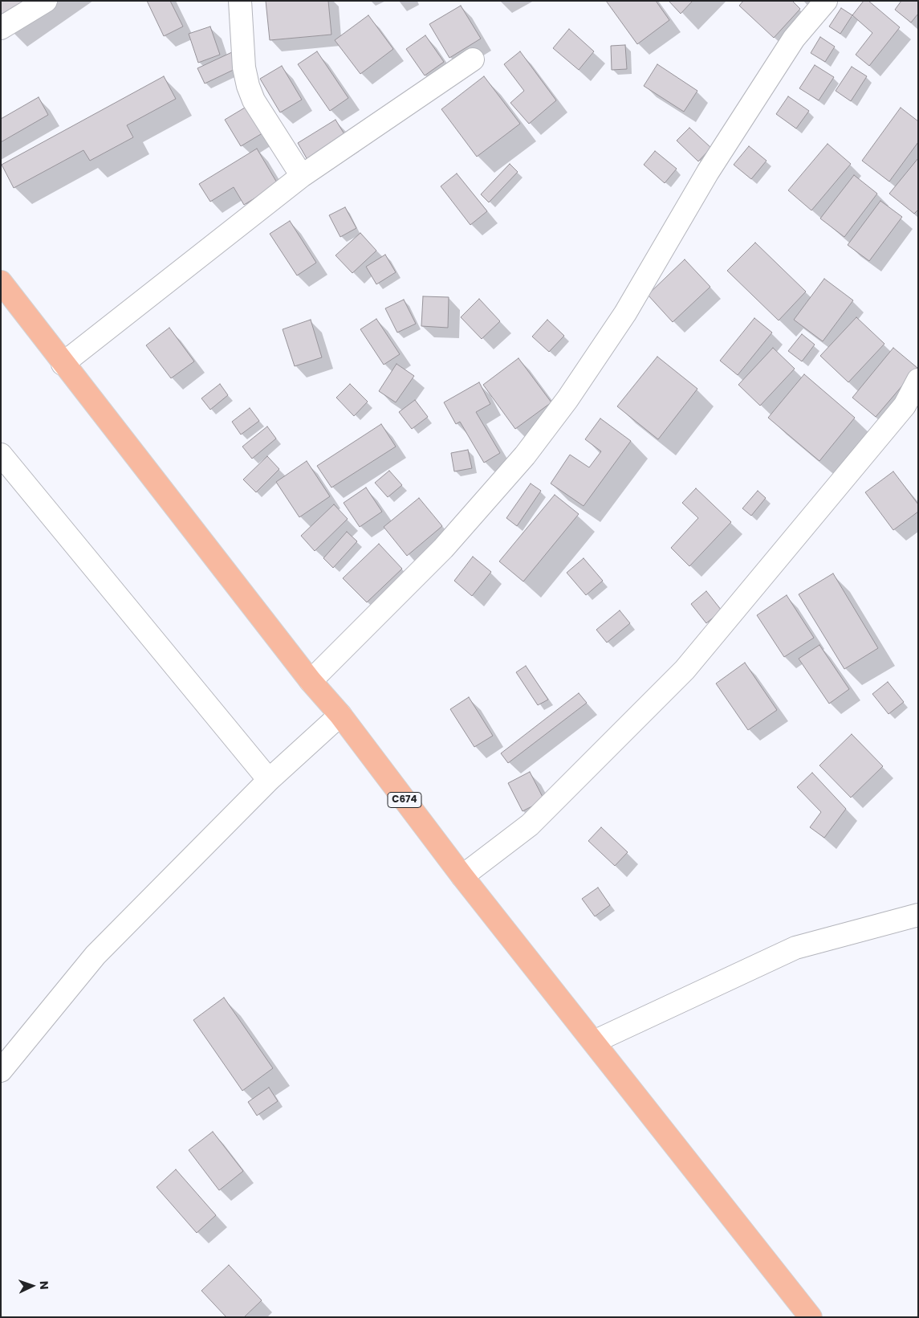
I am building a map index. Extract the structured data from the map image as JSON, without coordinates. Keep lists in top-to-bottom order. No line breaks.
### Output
{"streets":{"main road":["C674"]},"north":"right"}
